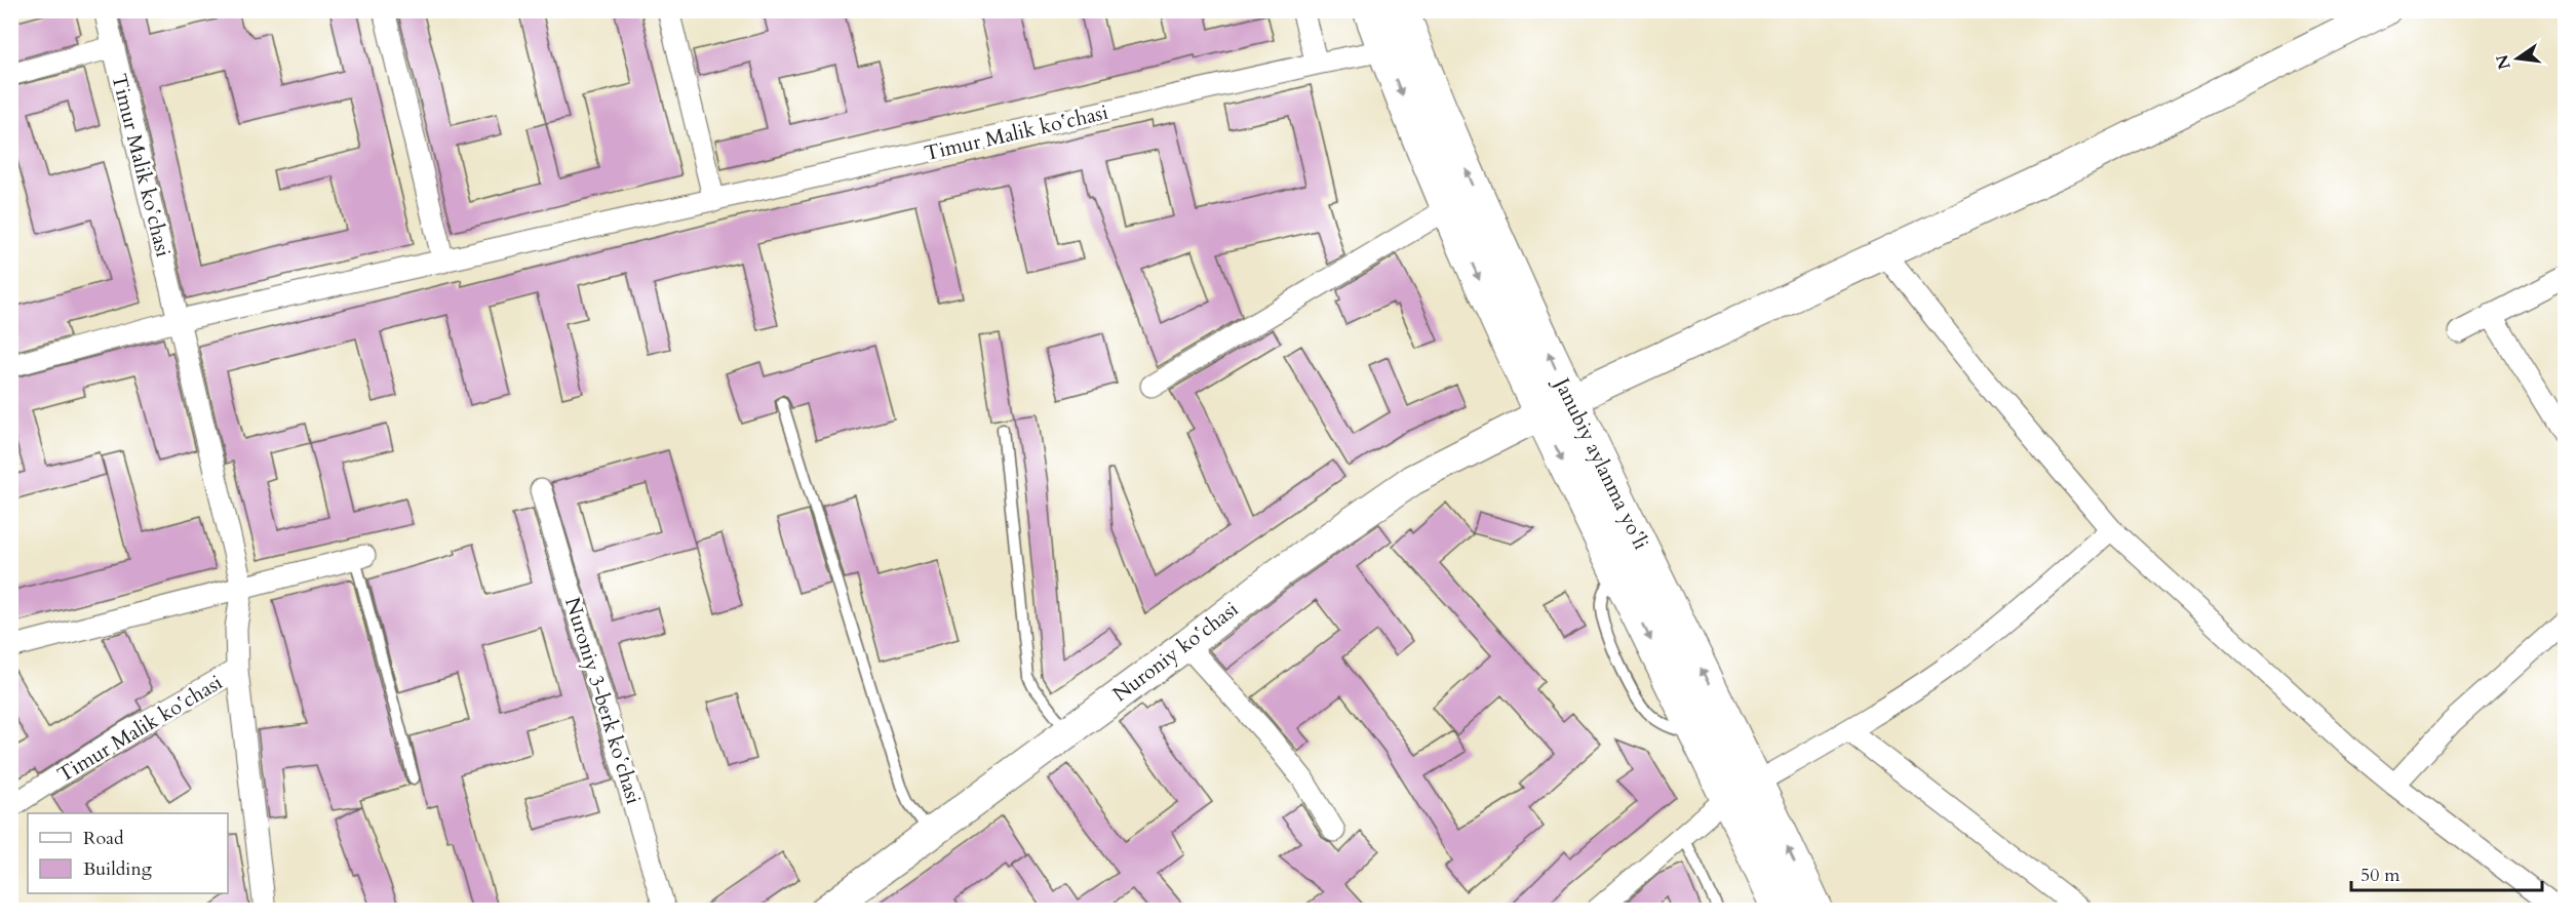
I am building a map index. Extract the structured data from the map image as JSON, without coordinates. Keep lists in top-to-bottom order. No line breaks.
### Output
{"streets":{"highway":["Janubiy aylanma yoʻli"],"street":["Timur Malik koʻchasi","Nuroniy koʻchasi","Nuroniy 3-berk koʻchasi"]},"crossings":[["Timur Malik koʻchasi","Janubiy aylanma yoʻli"],["Janubiy aylanma yoʻli","Nuroniy koʻchasi"]],"legend":["Road","Building"],"scale_bar":"50 m","north":"left"}
